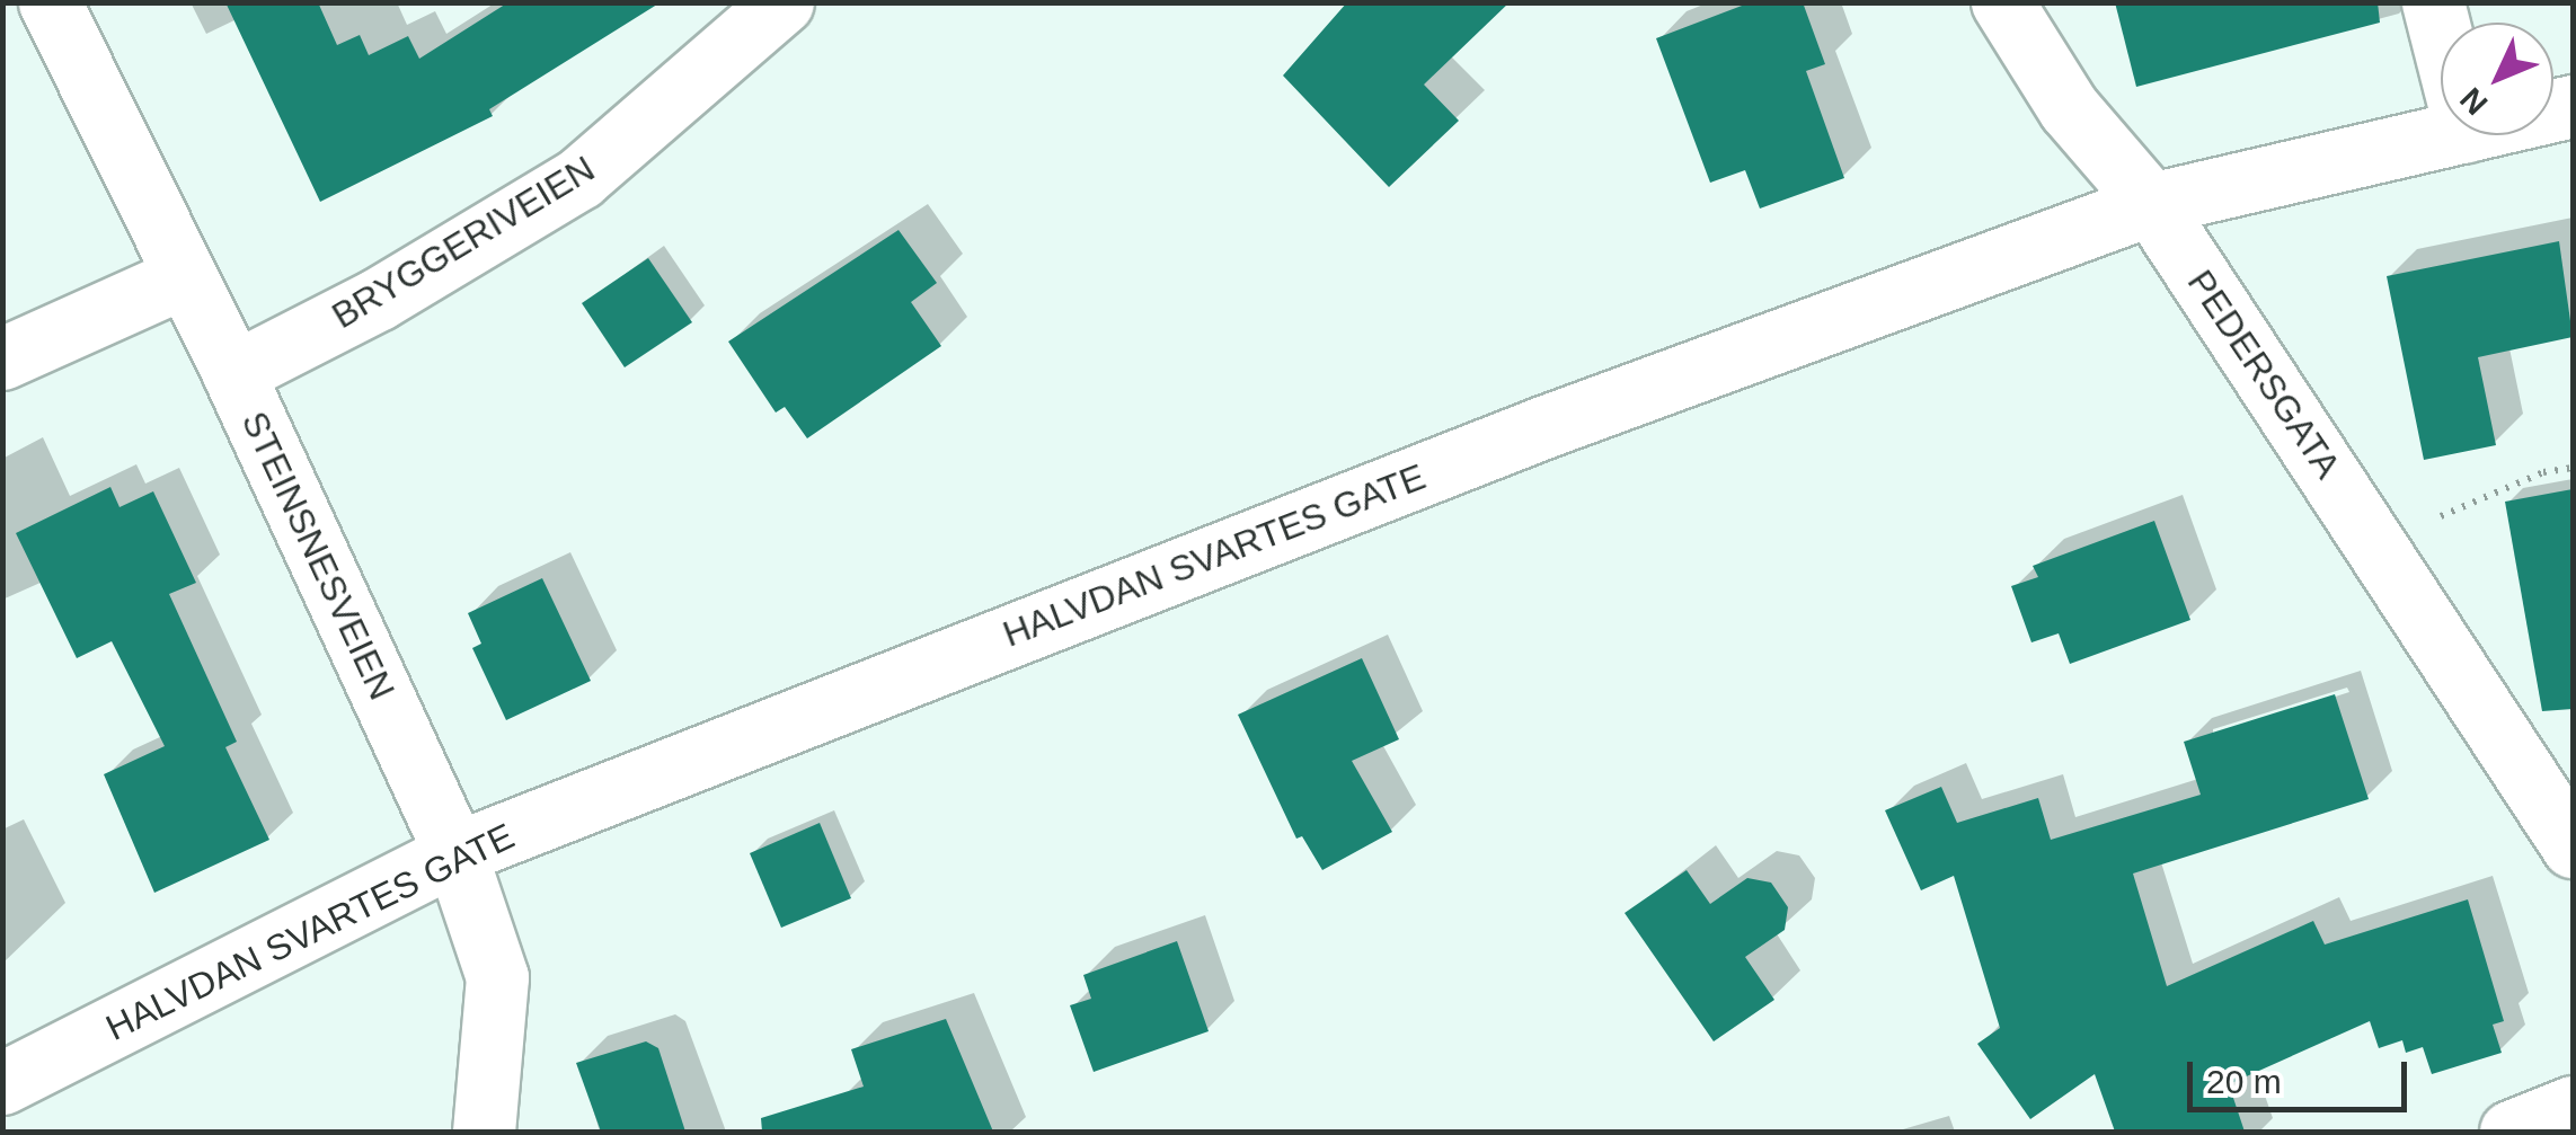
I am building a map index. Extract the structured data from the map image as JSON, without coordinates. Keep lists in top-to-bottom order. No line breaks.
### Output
{"streets":{"street":["BRYGGERIVEIEN","PEDERSGATA","STEINSNESVEIEN","HALVDAN SVARTES GATE"]},"crossings":[["BRYGGERIVEIEN","STEINSNESVEIEN"],["PEDERSGATA","HALVDAN SVARTES GATE"],["STEINSNESVEIEN","HALVDAN SVARTES GATE"]],"scale_bar":"20 m","north":"bottom left"}
